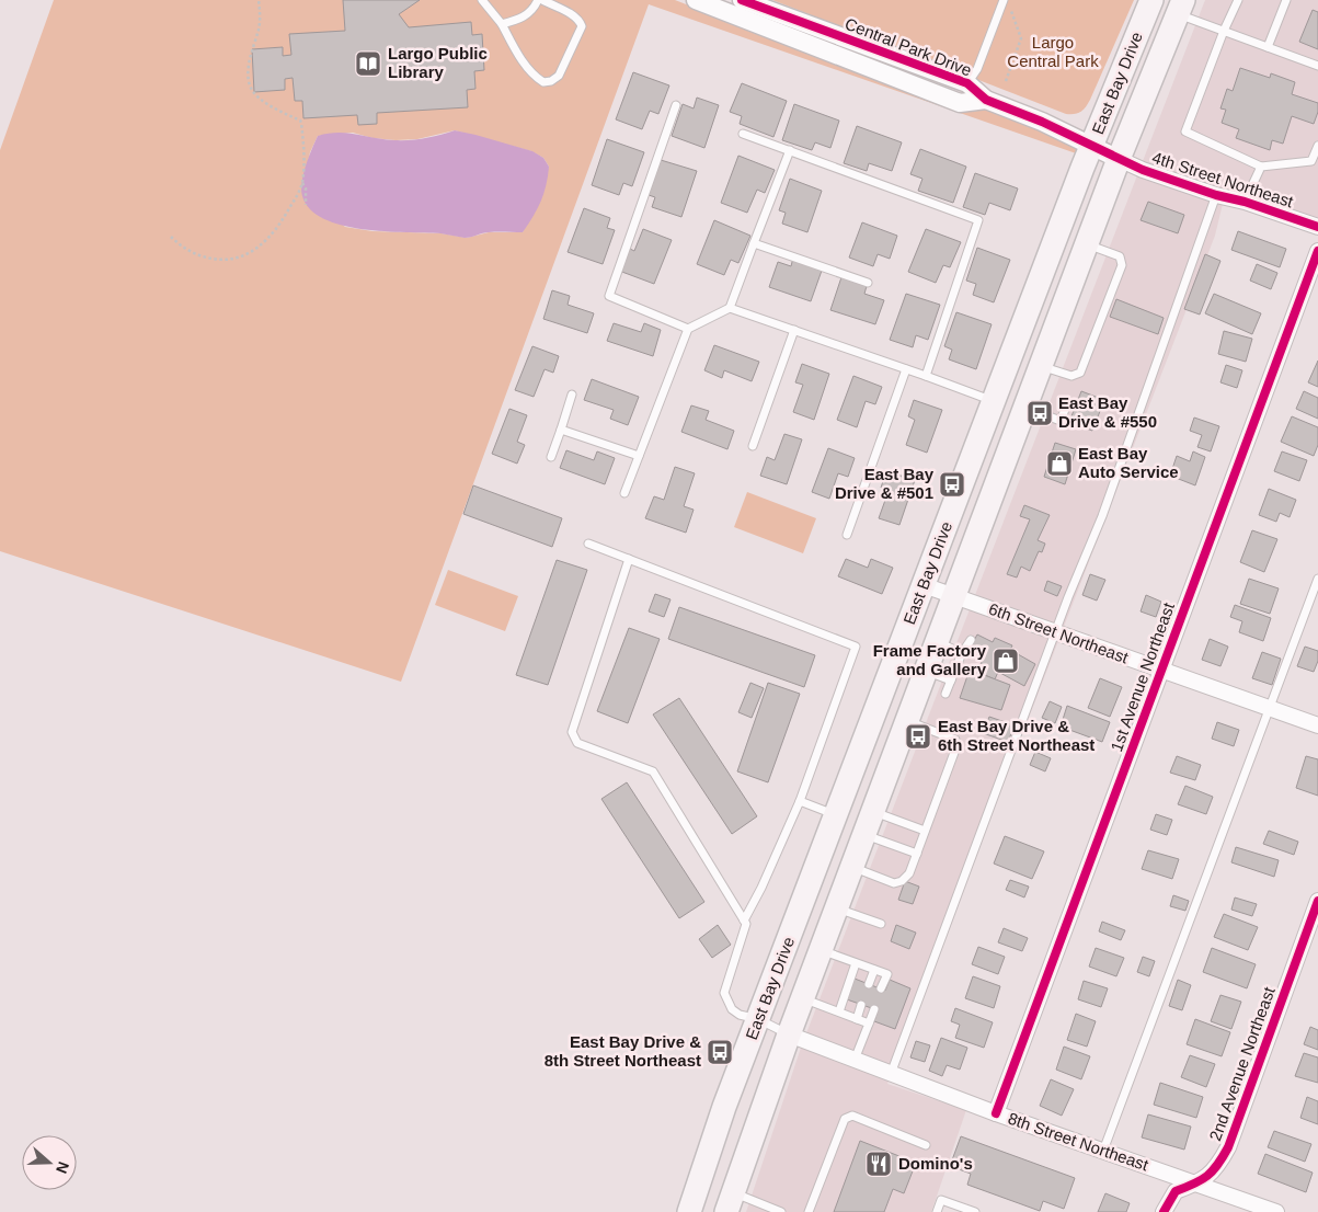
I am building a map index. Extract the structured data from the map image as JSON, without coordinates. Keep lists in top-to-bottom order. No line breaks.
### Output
{"streets":{"main road":["East Bay Drive"],"street":["Central Park Drive","4th Street Northeast","6th Street Northeast","1st Avenue Northeast","2nd Avenue Northeast","8th Street Northeast"]},"crossings":[["Central Park Drive","East Bay Drive"],["Central Park Drive","4th Street Northeast"],["East Bay Drive","4th Street Northeast"],["East Bay Drive","6th Street Northeast"],["East Bay Drive","8th Street Northeast"],["6th Street Northeast","1st Avenue Northeast"],["1st Avenue Northeast","8th Street Northeast"],["2nd Avenue Northeast","8th Street Northeast"]],"parks":["Largo Central Park"],"places":{"library":["Largo Public Library"],"bus stop":["East Bay Drive & #550","East Bay Drive & #501","East Bay Drive & 6th Street Northeast","East Bay Drive & 8th Street Northeast"],"shop":["East Bay Auto Service","Frame Factory and Gallery"],"restaurant":["Domino's"]},"north":"right"}
